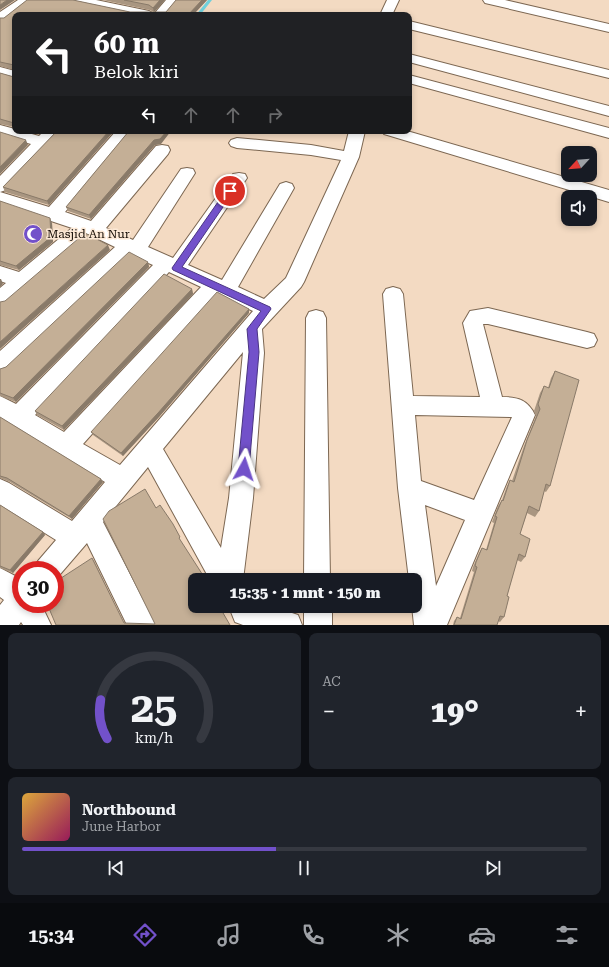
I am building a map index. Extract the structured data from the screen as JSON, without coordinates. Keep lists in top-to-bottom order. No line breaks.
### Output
{"places":{"mosque":["Masjid An Nur"]},"north":"bottom left","page":{"turn":["60 m","Belok kiri"],"limit":"30","trip":"15:35 · 1 mnt · 150 m","tile":"AC","heat":["−","19°","+"],"song":["Northbound","June Harbor"],"tabs":"15:34","gauge":["25","km/h"]}}
